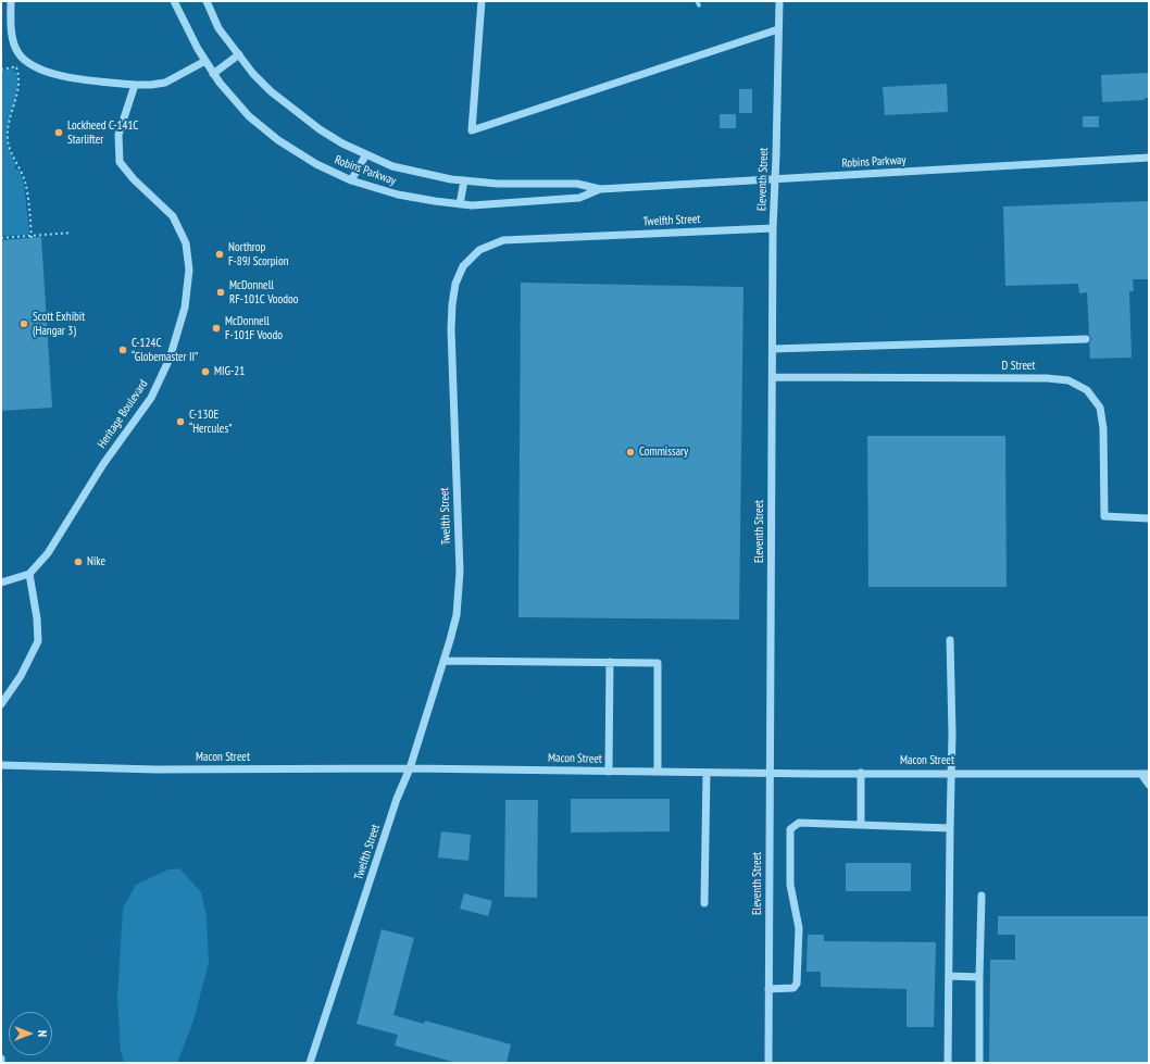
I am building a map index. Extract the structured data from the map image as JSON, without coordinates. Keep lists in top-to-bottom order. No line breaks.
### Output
{"streets":{"street":["Robins Parkway","Eleventh Street","Twelfth Street","D Street","Heritage Boulevard","Macon Street"]},"crossings":[["Robins Parkway","Eleventh Street"],["Eleventh Street","Twelfth Street"],["Eleventh Street","D Street"],["Eleventh Street","Macon Street"],["Twelfth Street","Macon Street"]],"places":["Lockheed C-141C Starlifter","Northrop F-89J Scorpion","McDonnell RF-101C Voodoo","Scott Exhibit (Hangar 3)","McDonnell F-101F Voodo","C-124C “Globemaster II”","MIG-21","C-130E “Hercules”","Commissary","Nike"],"north":"right"}
